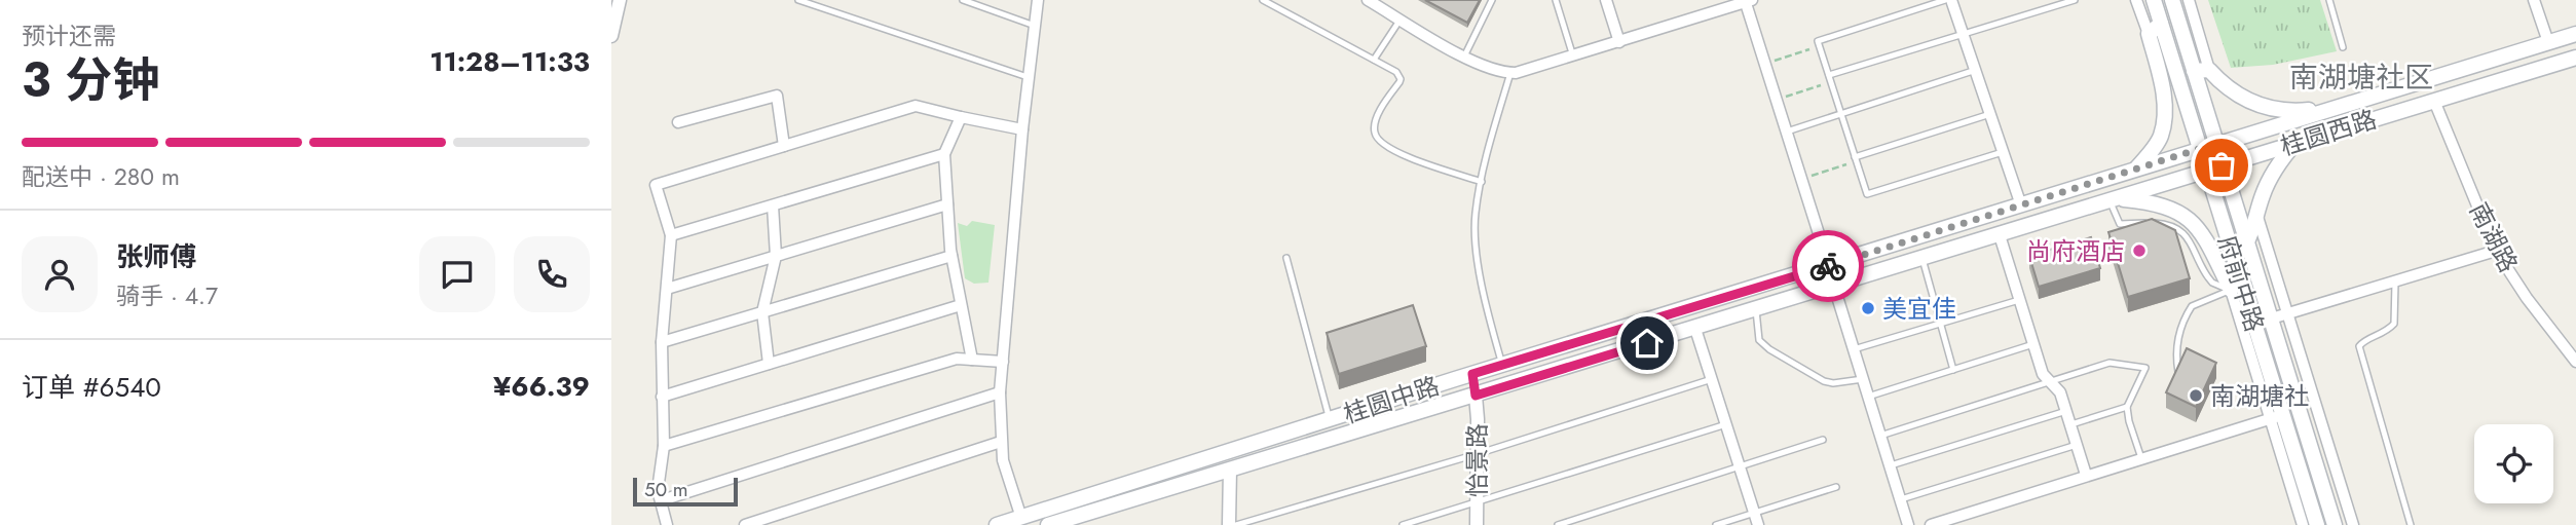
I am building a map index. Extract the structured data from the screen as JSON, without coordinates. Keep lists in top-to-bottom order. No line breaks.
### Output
{"streets":{"main road":["桂圆西路","府前中路","桂圆中路"],"street":["南湖路","怡景路"]},"crossings":[["桂圆西路","南湖路"],["桂圆西路","府前中路"],["桂圆西路","桂圆中路"],["府前中路","桂圆中路"],["桂圆中路","怡景路"]],"districts":["南湖塘社区"],"places":["尚府酒店","美宜佳","南湖塘社"],"scale_bar":"50 m","page":{"heading":["3 分钟","预计还需","11:28–11:33"],"panel":["张师傅","骑手 · 4.7","订单 #6540","¥66.39"],"bar":"配送中 · 280 m","scale":"50 m"}}
